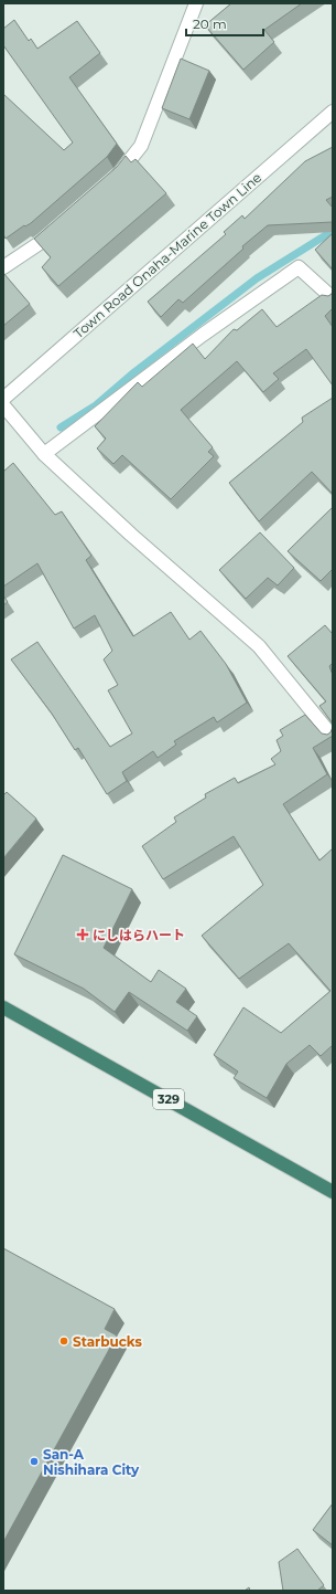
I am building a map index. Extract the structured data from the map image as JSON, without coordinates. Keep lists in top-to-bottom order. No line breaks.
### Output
{"streets":{"highway":["329"],"street":["Town Road Onaha-Marine Town Line"]},"places":{"health":["にしはらハート"],"other":["Starbucks","San-A Nishihara City"]},"scale_bar":"20 m"}
